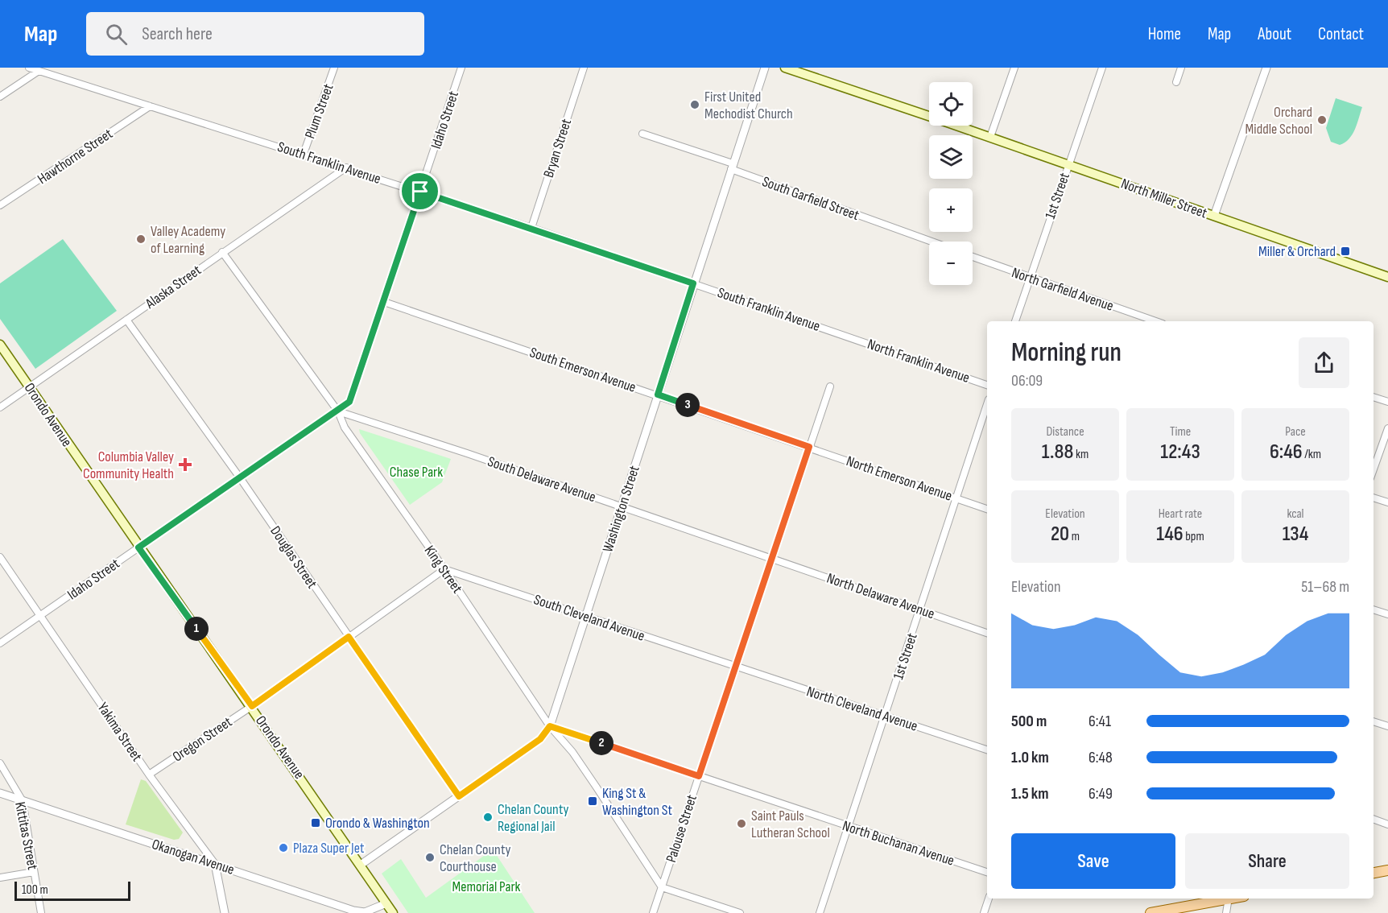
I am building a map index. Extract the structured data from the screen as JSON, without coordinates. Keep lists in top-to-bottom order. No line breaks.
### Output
{"streets":{"main road":["North Miller Street","Orondo Avenue"],"street":["Plum Street","Idaho Street","Bryan Street","Hawthorne Street","South Franklin Avenue","1st Street","South Garfield Street","Alaska Street","North Garfield Avenue","North Franklin Avenue","South Emerson Avenue","North Emerson Avenue","South Delaware Avenue","Washington Street","Douglas Street","King Street","North Delaware Avenue","South Cleveland Avenue","North Cleveland Avenue","Yakima Street","Oregon Street","Palouse Street","Kittitas Street","North Buchanan Avenue","Okanogan Avenue"]},"crossings":[["Plum Street","South Franklin Avenue"],["Idaho Street","South Franklin Avenue"],["Idaho Street","South Emerson Avenue"],["Idaho Street","Orondo Avenue"],["Idaho Street","South Delaware Avenue"],["Idaho Street","Douglas Street"],["Idaho Street","King Street"],["Idaho Street","Yakima Street"],["Bryan Street","South Franklin Avenue"],["Hawthorne Street","South Franklin Avenue"],["South Franklin Avenue","Alaska Street"],["South Franklin Avenue","North Franklin Avenue"],["South Franklin Avenue","Washington Street"],["1st Street","North Miller Street"],["1st Street","North Garfield Avenue"],["1st Street","North Emerson Avenue"],["1st Street","North Delaware Avenue"],["1st Street","North Cleveland Avenue"],["1st Street","North Buchanan Avenue"],["South Garfield Street","Washington Street"],["Alaska Street","Orondo Avenue"],["Alaska Street","Douglas Street"],["Alaska Street","King Street"],["South Emerson Avenue","North Emerson Avenue"],["South Emerson Avenue","Washington Street"],["South Emerson Avenue","Palouse Street"],["Orondo Avenue","Washington Street"],["Orondo Avenue","Oregon Street"],["Orondo Avenue","Okanogan Avenue"],["North Emerson Avenue","Palouse Street"],["South Delaware Avenue","Washington Street"],["South Delaware Avenue","King Street"],["South Delaware Avenue","North Delaware Avenue"],["South Delaware Avenue","Palouse Street"],["Washington Street","Douglas Street"],["Washington Street","King Street"],["Washington Street","South Cleveland Avenue"],["Washington Street","North Buchanan Avenue"],["Douglas Street","Oregon Street"],["King Street","South Cleveland Avenue"],["King Street","Oregon Street"],["King Street","Palouse Street"],["King Street","North Buchanan Avenue"],["North Delaware Avenue","Palouse Street"],["South Cleveland Avenue","North Cleveland Avenue"],["South Cleveland Avenue","Oregon Street"],["South Cleveland Avenue","Palouse Street"],["North Cleveland Avenue","Palouse Street"],["Yakima Street","Oregon Street"],["Yakima Street","Okanogan Avenue"],["Palouse Street","North Buchanan Avenue"],["Kittitas Street","Okanogan Avenue"]],"parks":["Chase Park","Memorial Park"],"places":{"other":["First United Mechodist Church","Orchard Middle School","Valley Academy of Learning","Chelan County Regional Jail","Saint Pauls Lutheran School","Plaza Super Jet","Chelan County Courthouse"],"transit":["Miller & Orchard","King St & Washington St","Orondo & Washington"],"health":["Columbia Valley Community Health"]},"scale_bar":"100 m","page":{"header":"Map","search":"Search here","nav":["Home","Map","About","Contact"],"map_buttons":["+","−"],"heading":["Morning run","06:09"],"pins":["3","1","2"],"stats":[["Distance","1.88 km"],["Time","12:43"],["Pace","6:46 /km"],["Elevation","20 m"],["Heart rate","146 bpm"],["kcal","134"]],"chart":["Elevation","51–68 m"],"list":[{"name":"500 m","note":"6:41"},{"name":"1.0 km","note":"6:48"},{"name":"1.5 km","note":"6:49"}],"buttons":["Save","Share"],"scale":"100 m"}}
